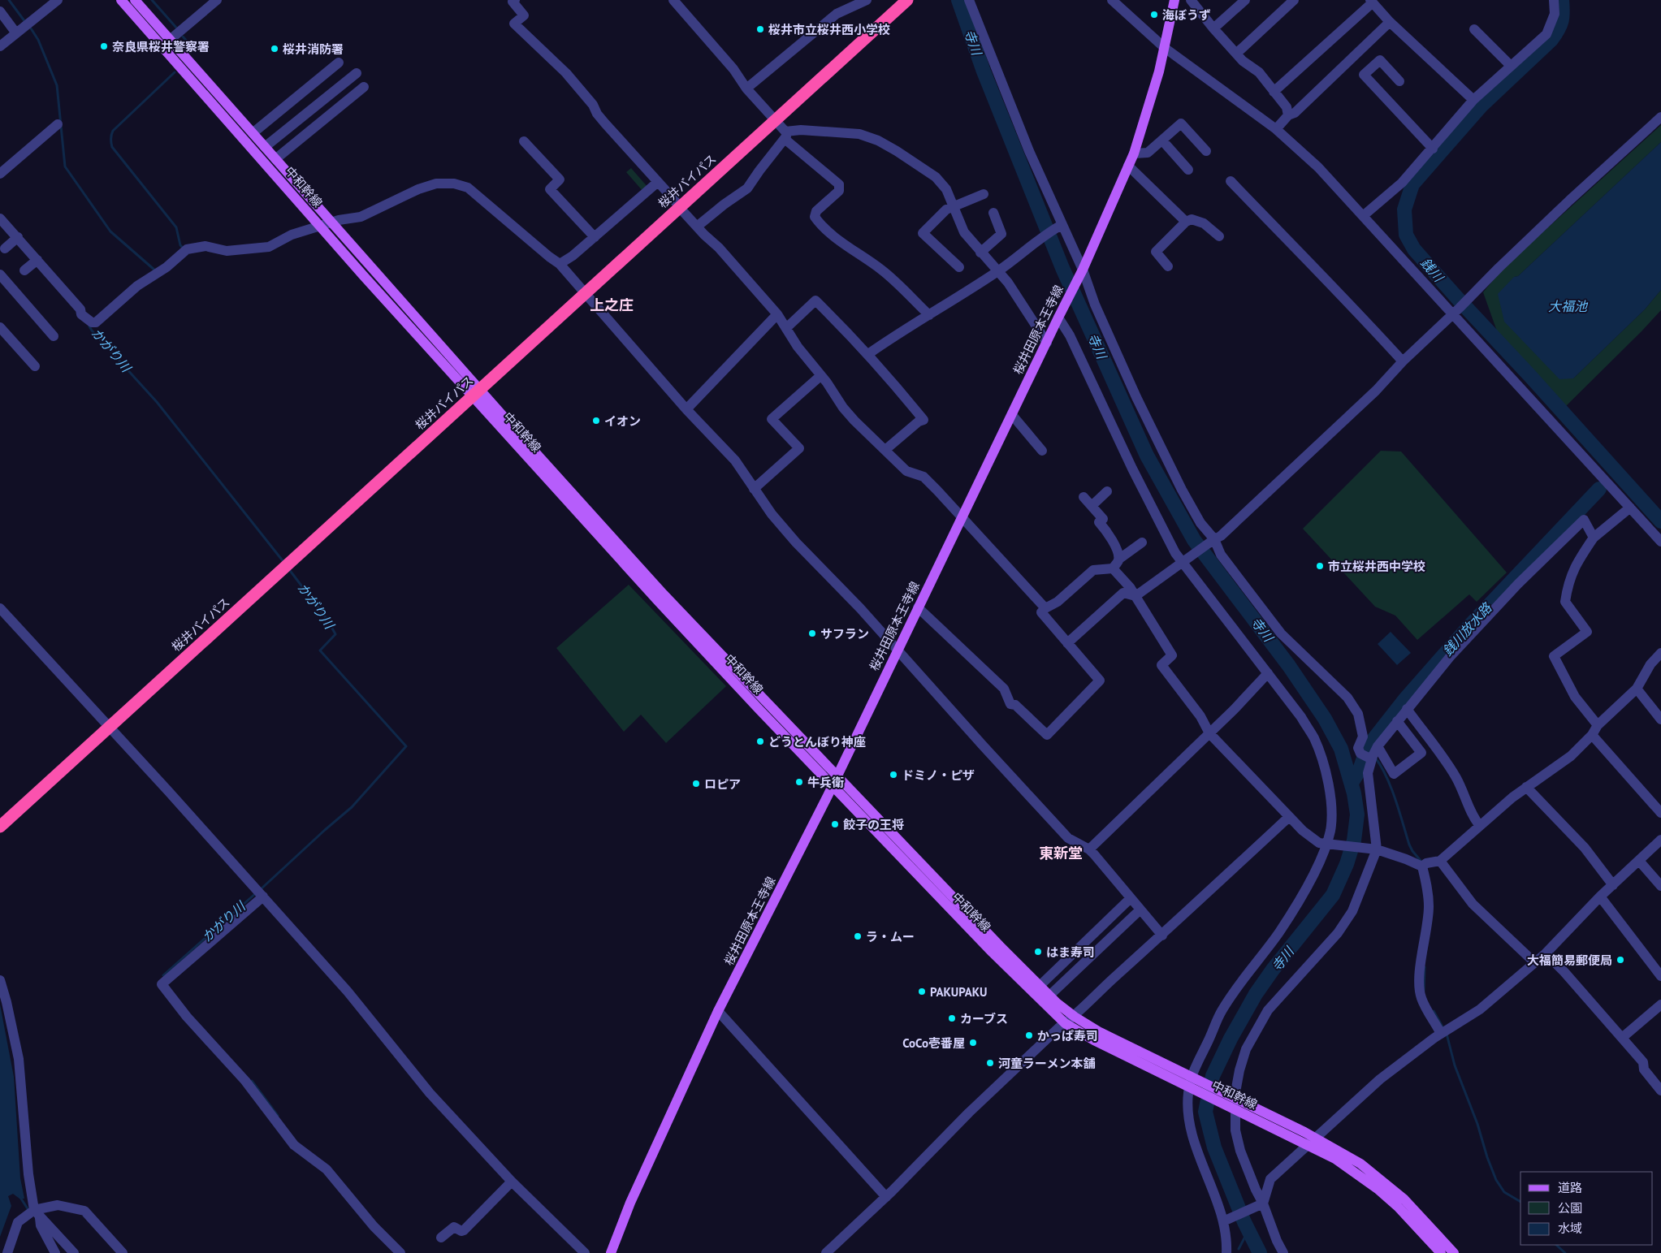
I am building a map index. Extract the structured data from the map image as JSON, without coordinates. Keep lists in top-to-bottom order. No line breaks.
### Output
{"streets":{"highway":["桜井バイパス"],"main road":["中和幹線","桜井田原本王寺線"]},"crossings":[["桜井バイパス","中和幹線"],["中和幹線","桜井田原本王寺線"]],"districts":["上之庄","東新堂"],"water":["寺川","銭川","大福池","かがり川","銭川放水路"],"places":["海ぼうず","桜井市立桜井西小学校","奈良県桜井警察署","桜井消防署","イオン","市立桜井西中学校","サフラン","どうとんぼり神座","ドミノ・ピザ","牛兵衛","ロピア","餃子の王将","ラ・ムー","はま寿司","大福簡易郵便局","PAKUPAKU","カーブス","かっぱ寿司","CoCo壱番屋","河童ラーメン本舗"],"legend":["道路","公園","水域"]}
